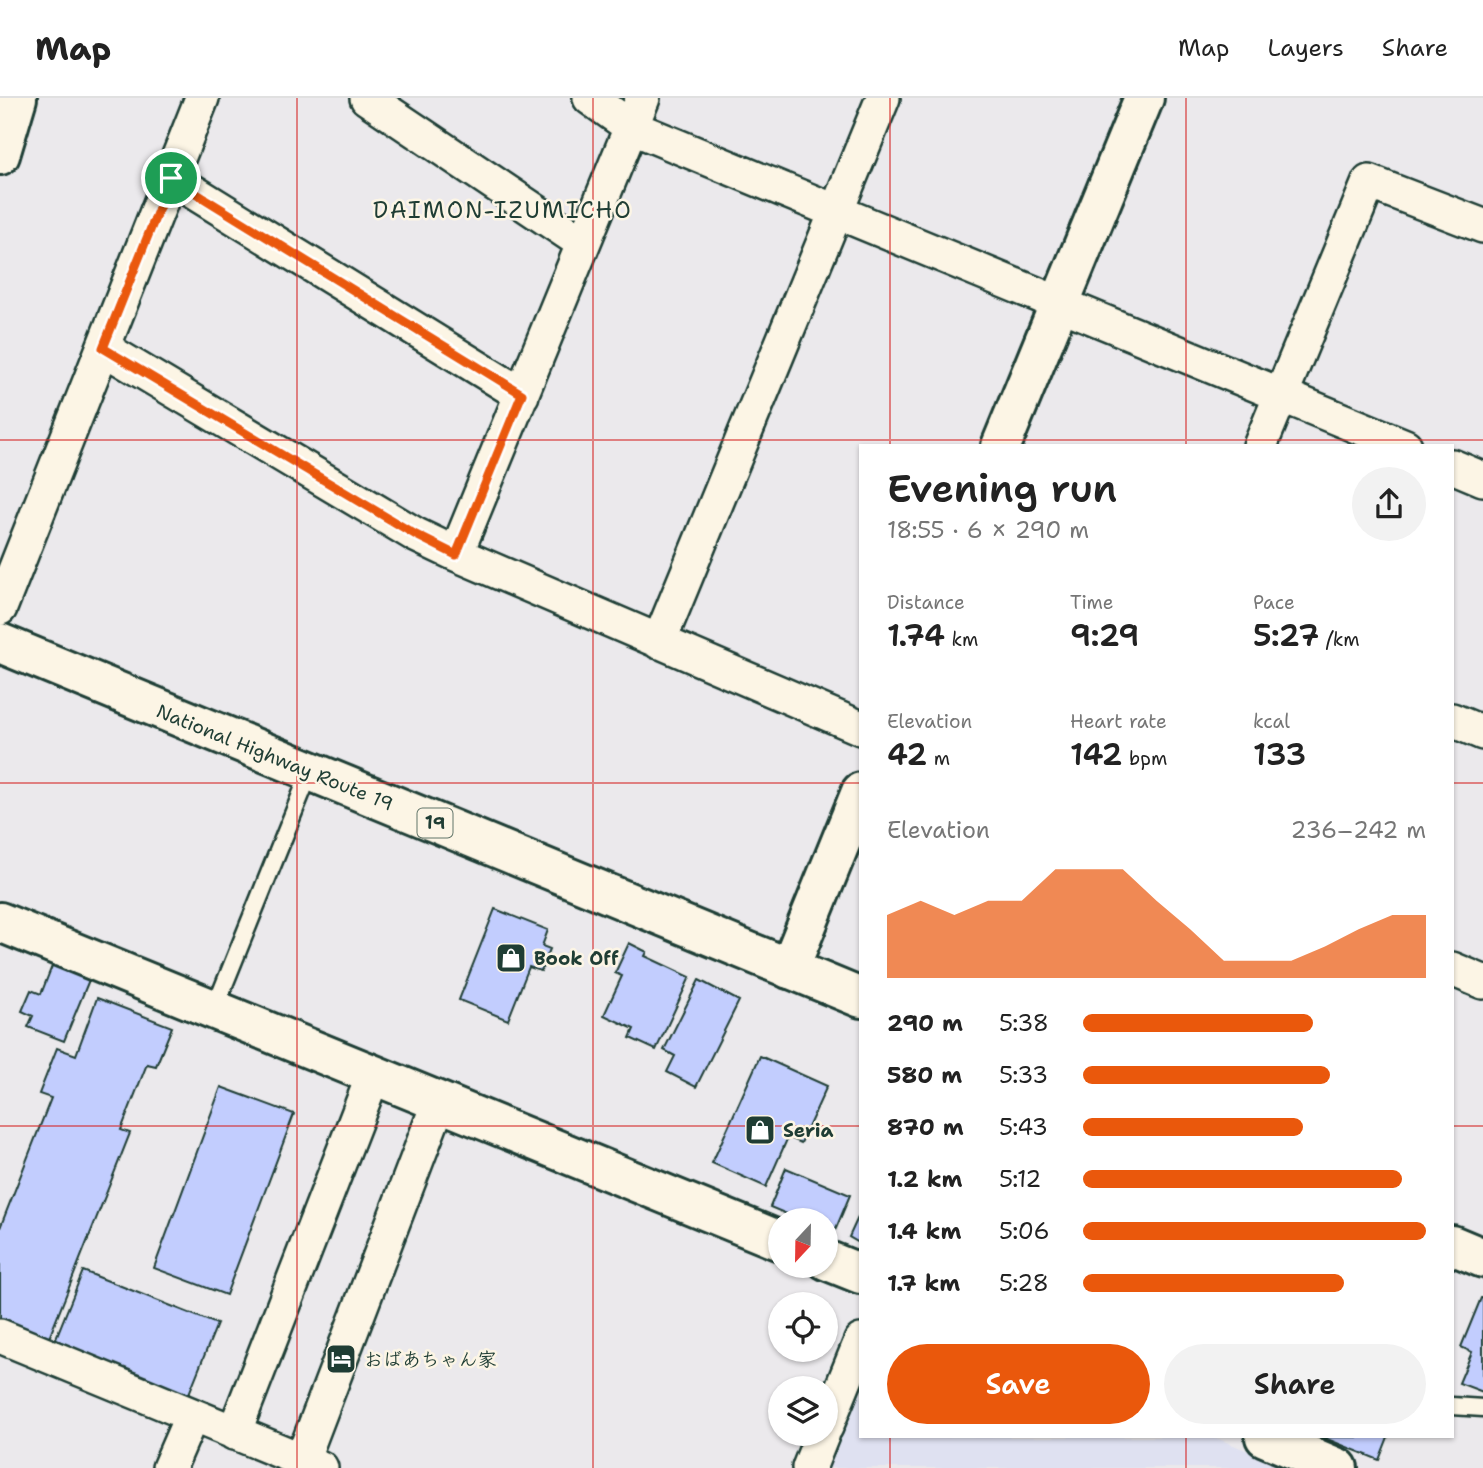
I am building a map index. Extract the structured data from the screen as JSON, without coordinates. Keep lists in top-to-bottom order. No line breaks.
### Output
{"streets":{"main road":["National Highway Route 19","19"]},"districts":["DAIMON-IZUMICHO"],"places":{"shop":["Book Off","Seria"],"hotel":["おばあちゃん家"]},"north":"bottom","page":{"header":"Map","nav":["Map","Layers","Share"],"heading":["Evening run","18:55 · 6 × 290 m"],"stats":[["Distance","1.74 km"],["Time","9:29"],["Pace","5:27 /km"],["Elevation","42 m"],["Heart rate","142 bpm"],["kcal","133"]],"chart":["Elevation","236–242 m"],"list":[{"name":"290 m","note":"5:38"},{"name":"580 m","note":"5:33"},{"name":"870 m","note":"5:43"},{"name":"1.2 km","note":"5:12"},{"name":"1.4 km","note":"5:06"},{"name":"1.7 km","note":"5:28"}],"buttons":["Save","Share"]}}
